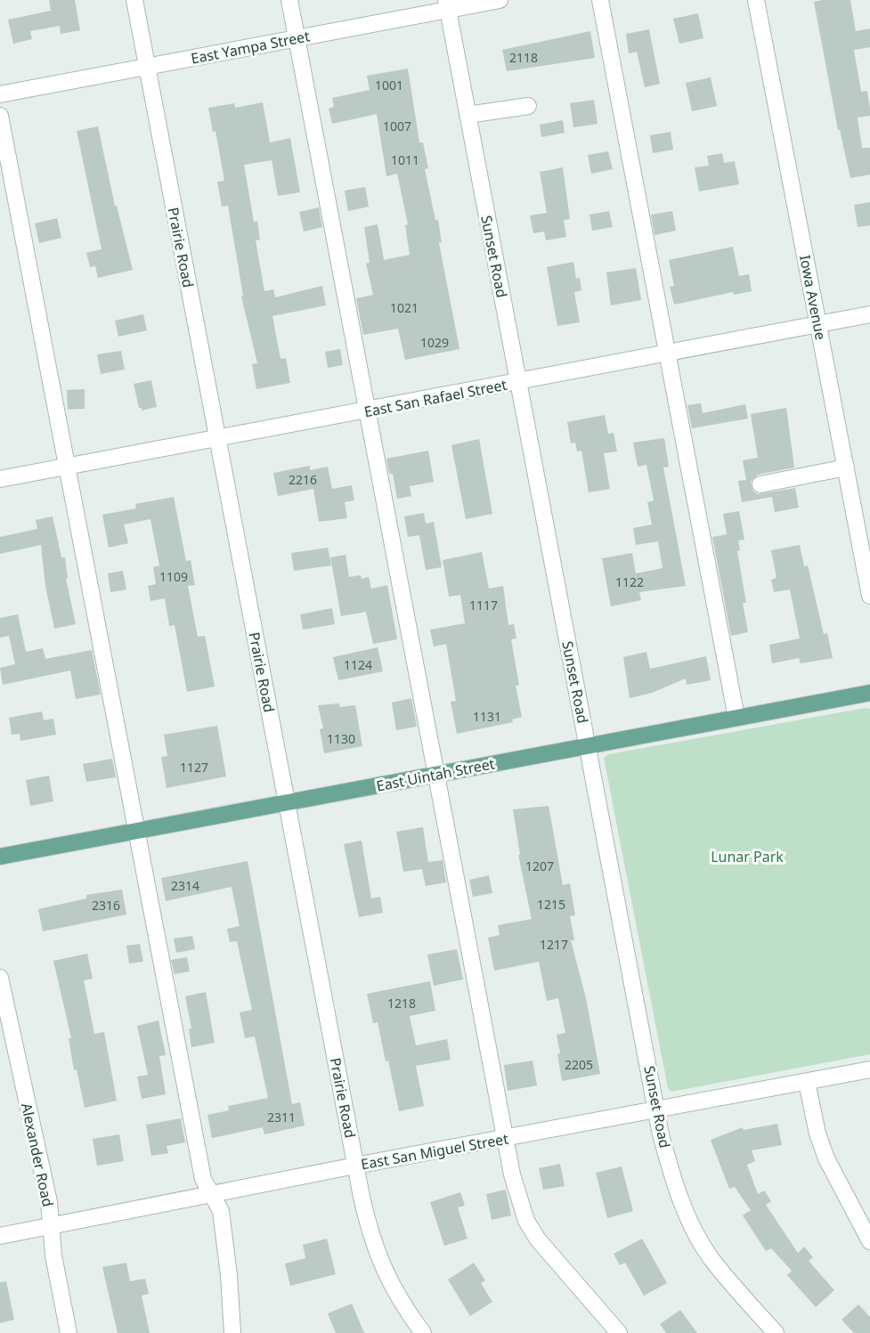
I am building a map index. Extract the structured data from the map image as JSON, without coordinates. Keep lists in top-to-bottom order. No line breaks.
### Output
{"streets":{"main road":["East Uintah Street"],"street":["East Yampa Street","Prairie Road","Sunset Road","Iowa Avenue","East San Rafael Street","East San Miguel Street","Alexander Road"]},"crossings":[["East Yampa Street","Prairie Road"],["East Yampa Street","Sunset Road"],["Prairie Road","East San Rafael Street"],["Prairie Road","East Uintah Street"],["Prairie Road","East San Miguel Street"],["Sunset Road","East San Rafael Street"],["Sunset Road","East Uintah Street"],["Sunset Road","East San Miguel Street"],["Iowa Avenue","East San Rafael Street"],["East San Miguel Street","Alexander Road"]],"parks":["Lunar Park"],"house_numbers":["2118","1001","1007","1011","1021","1029","2216","1109","1122","1117","1124","1131","1130","1127","1207","2314","1215","2316","1217","1218","2205","2311"]}
